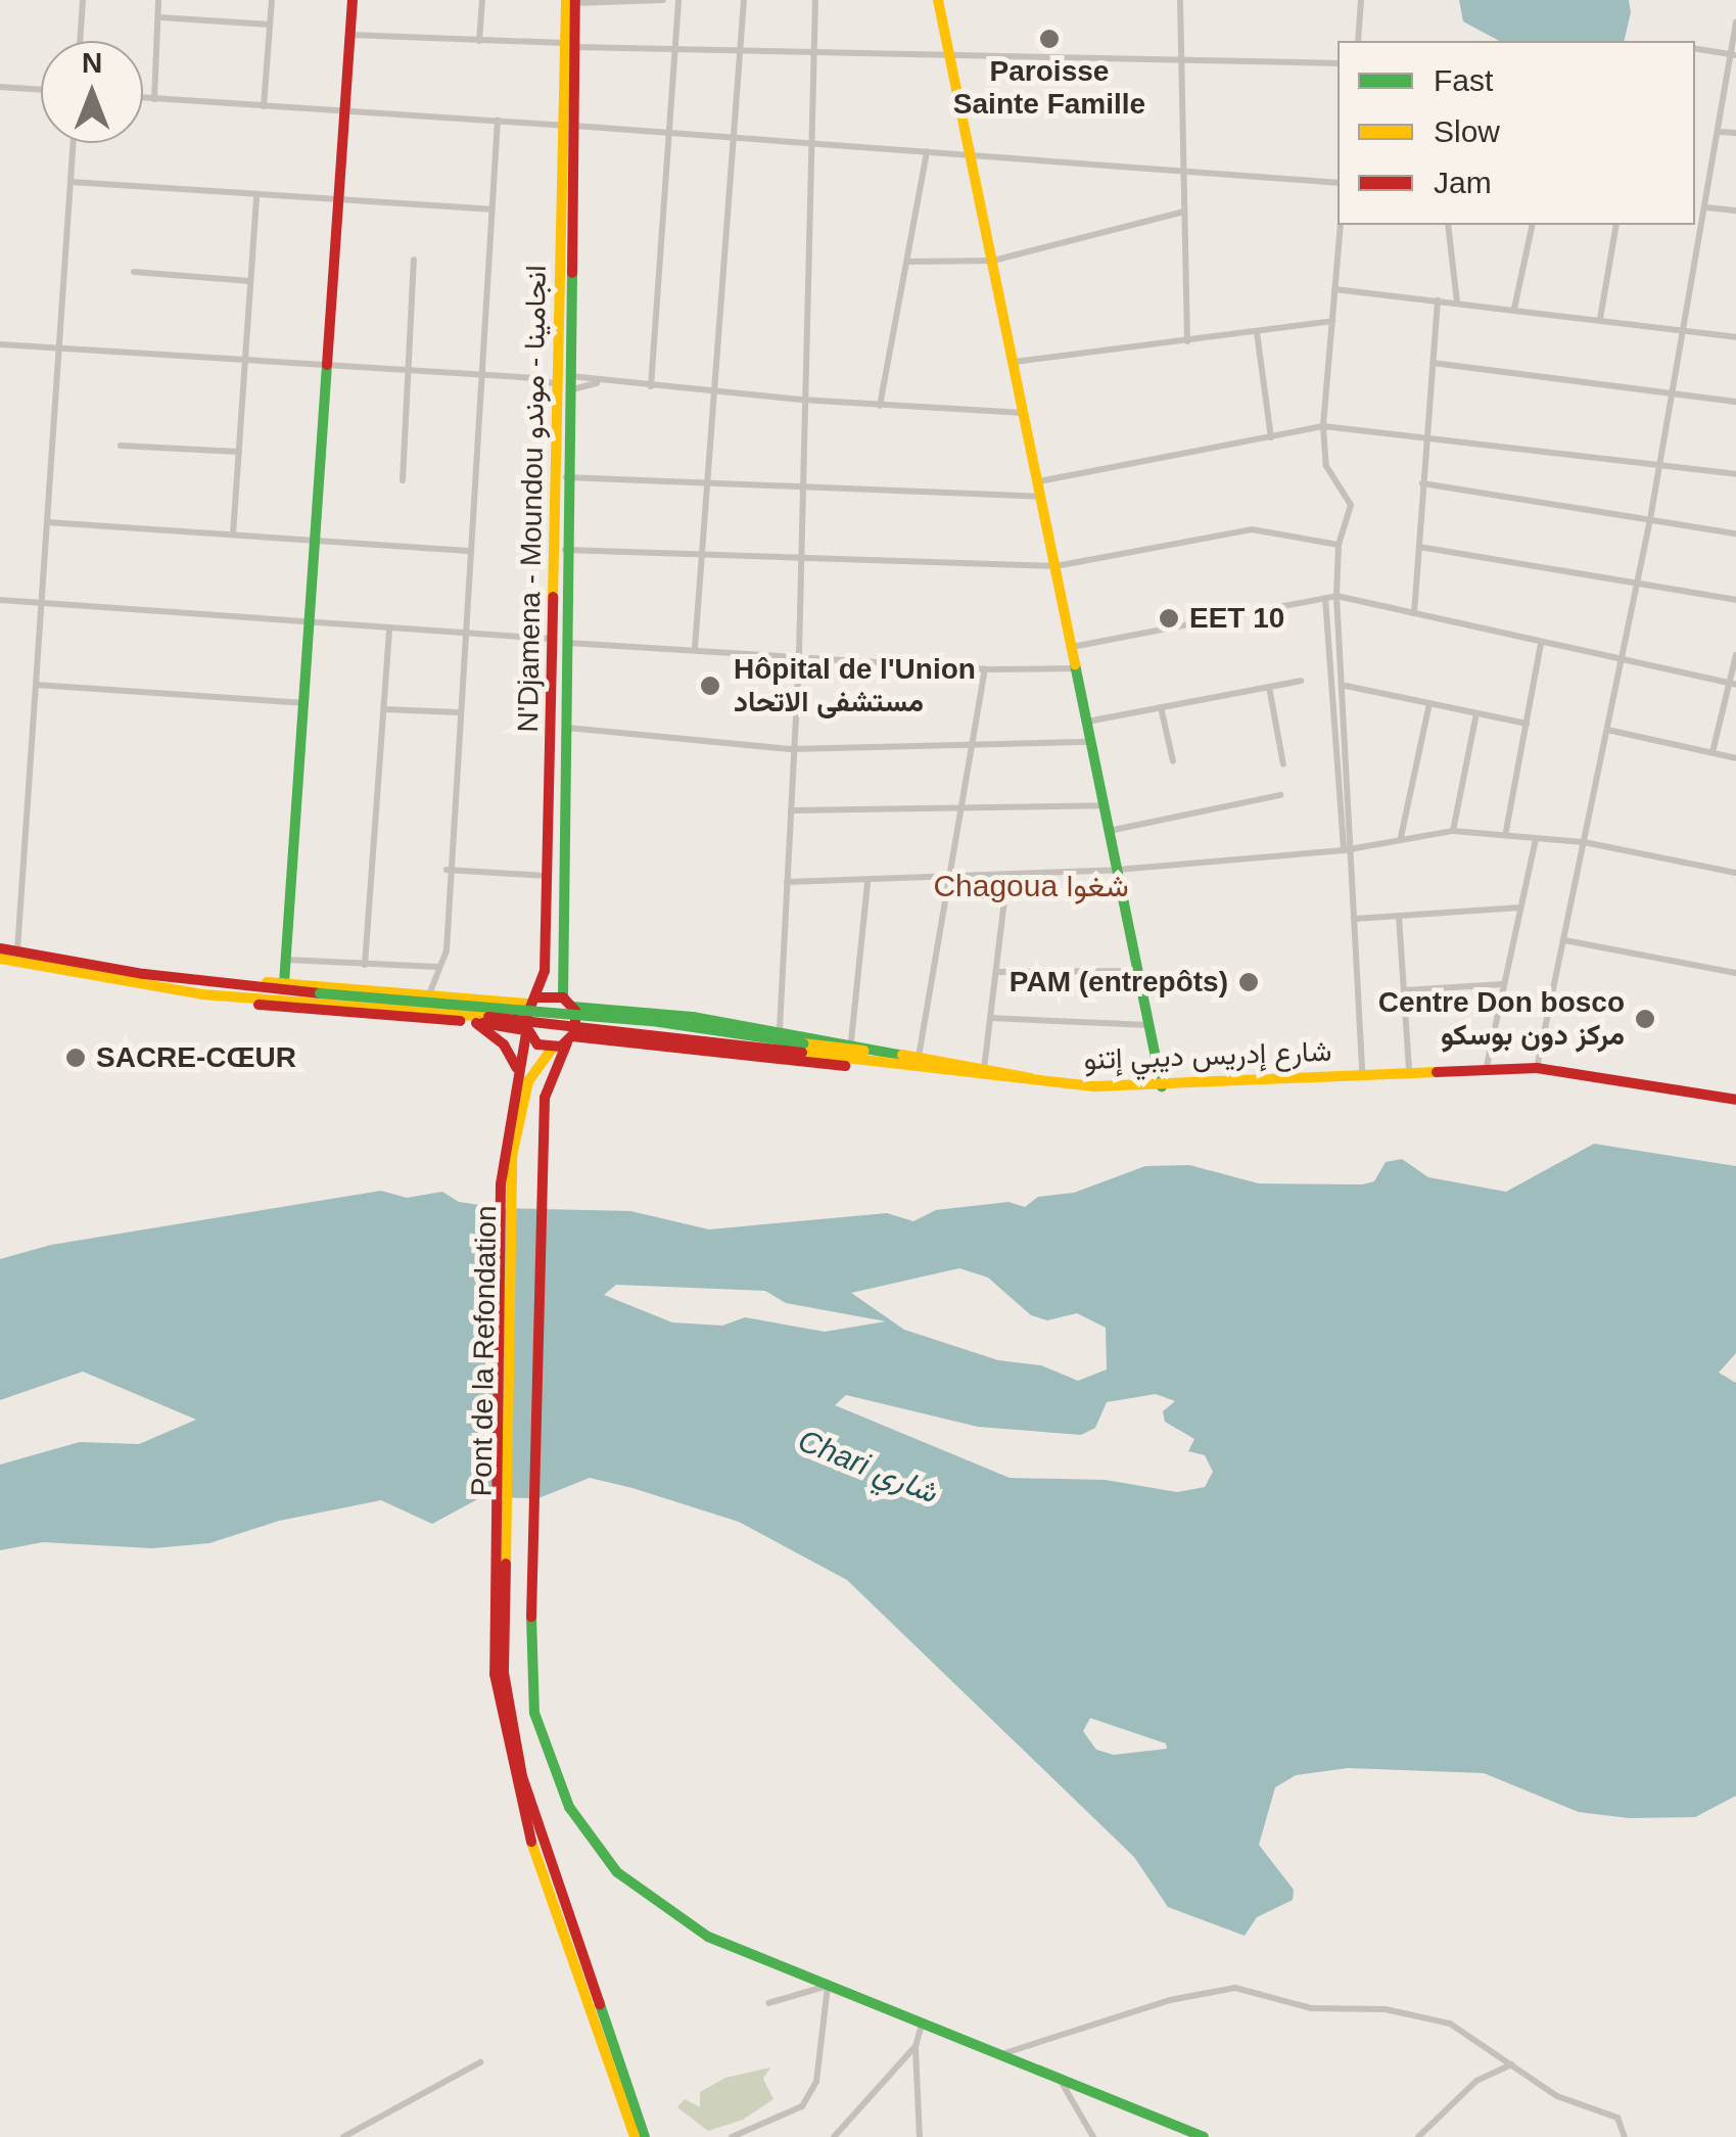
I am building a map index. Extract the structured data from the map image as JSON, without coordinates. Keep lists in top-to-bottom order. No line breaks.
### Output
{"streets":{"main road":["N'Djamena - Moundou انجامينا - موندو","شارع إدريس ديبي إتنو","Pont de la Refondation"]},"districts":["Chagoua شغوا"],"water":["Chari شاري"],"places":["Paroisse Sainte Famille","EET 10","Hôpital de l'Union مستشفى الاتحاد","PAM (entrepôts)","Centre Don bosco مركز دون بوسكو","SACRE-CŒUR"],"legend":["Fast","Slow","Jam"],"north":"top"}
